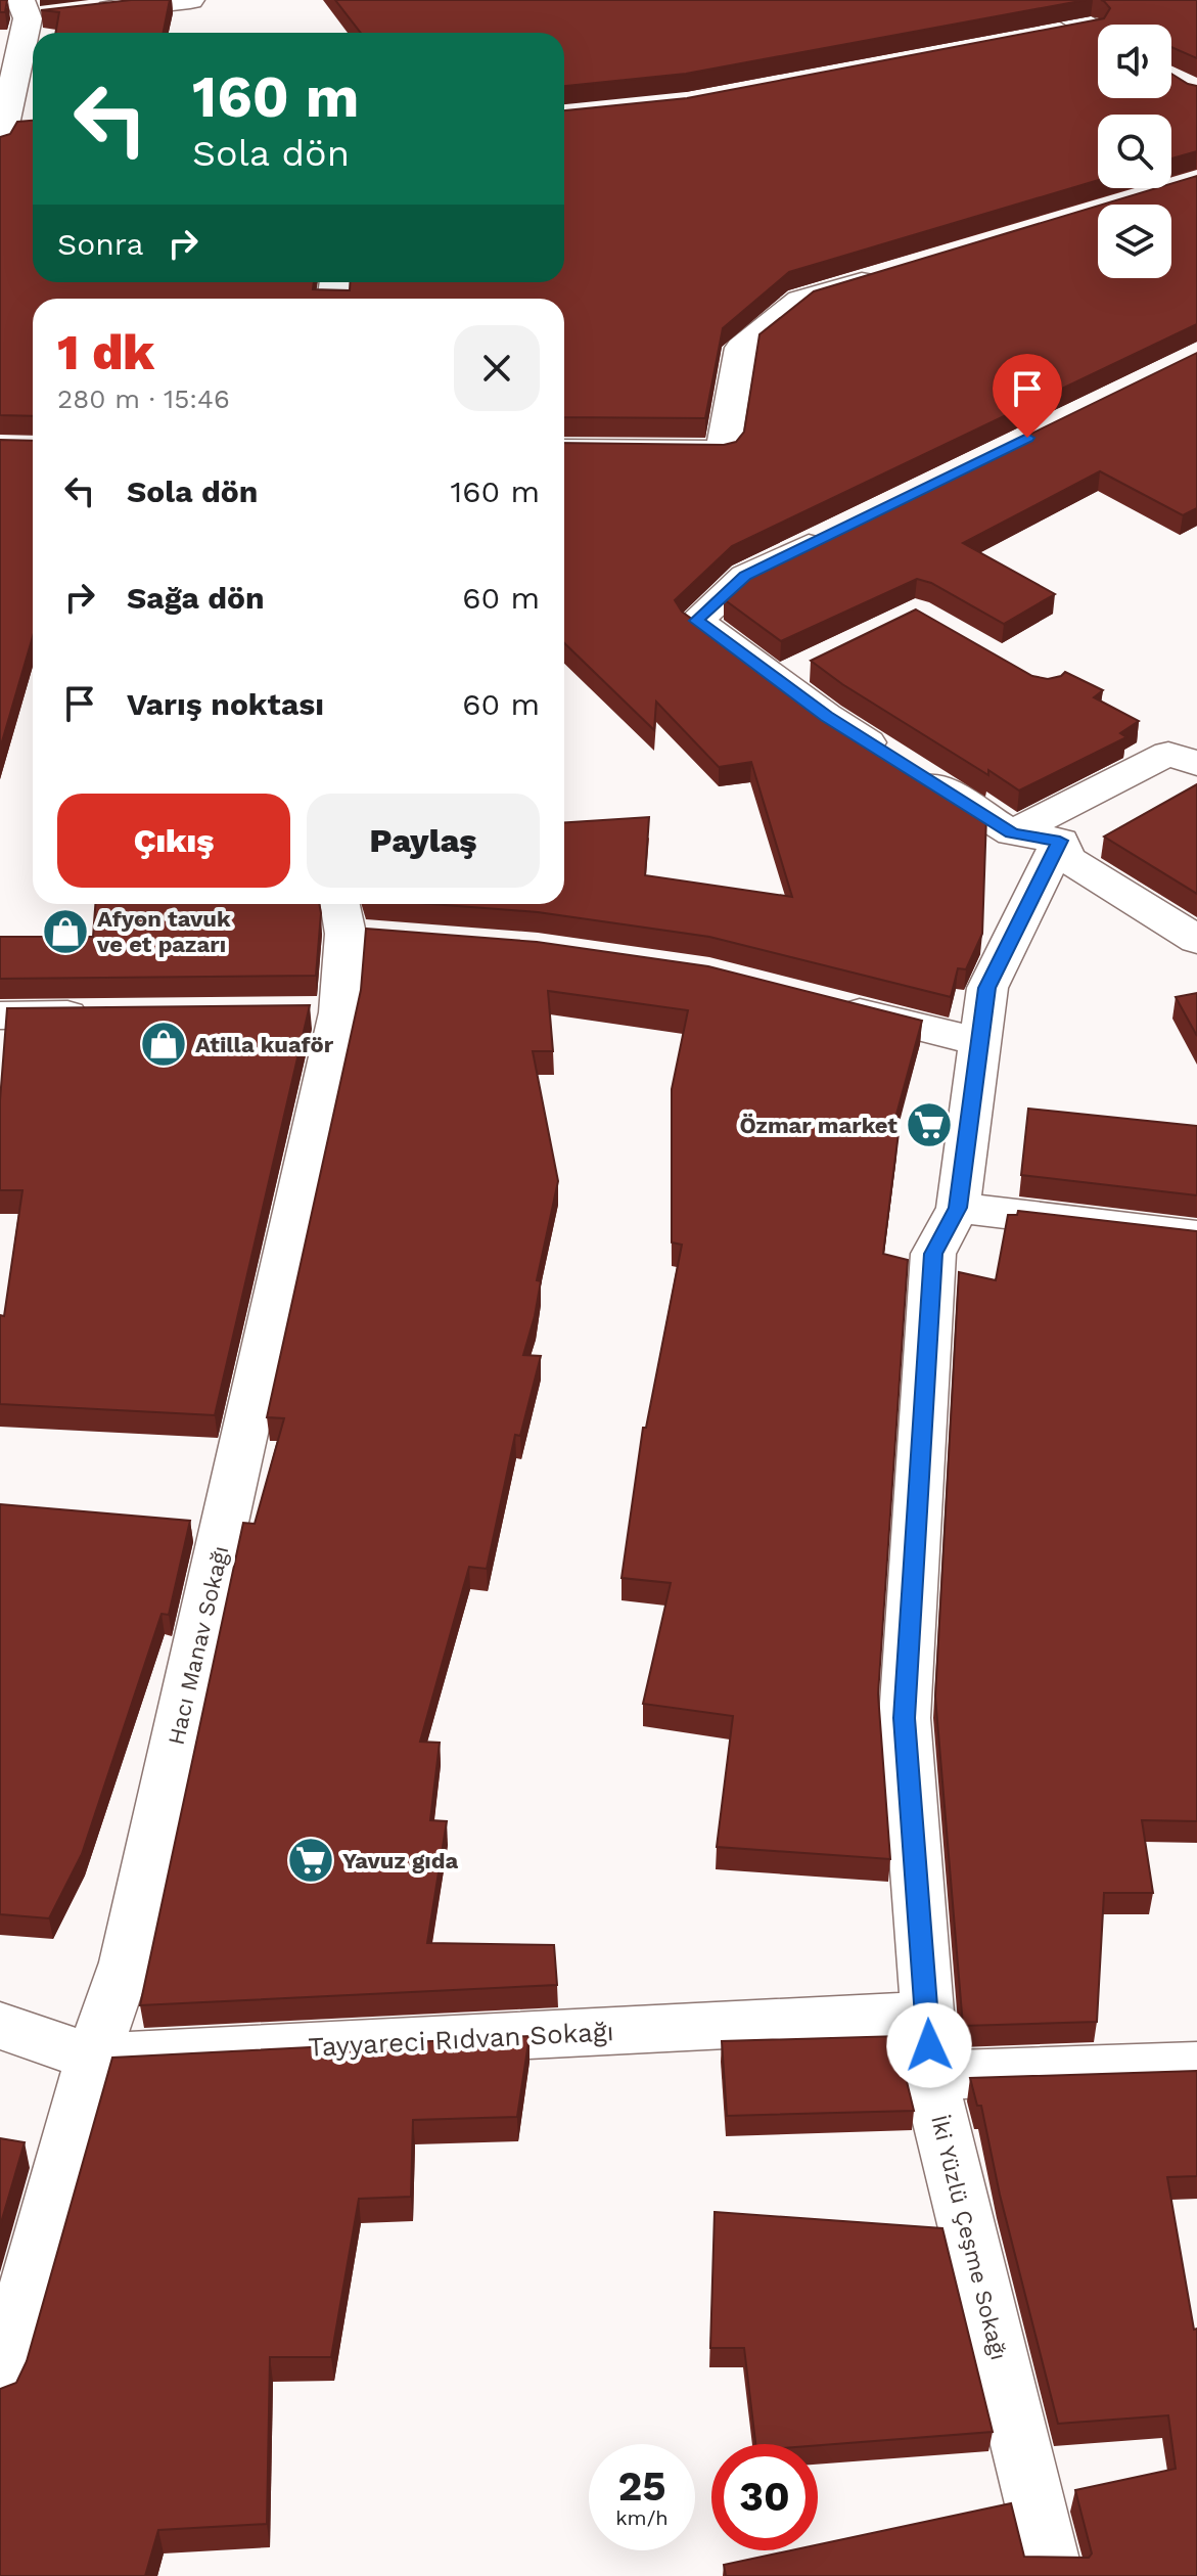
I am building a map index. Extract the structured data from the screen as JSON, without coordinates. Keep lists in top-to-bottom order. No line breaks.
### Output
{"streets":{"street":["Hacı Manav Sokağı","Tayyareci Rıdvan Sokağı","İki Yüzlü Çeşme Sokağı"]},"crossings":[["Hacı Manav Sokağı","Tayyareci Rıdvan Sokağı"],["Tayyareci Rıdvan Sokağı","İki Yüzlü Çeşme Sokağı"]],"places":{"shop":["Afyon tavuk ve et pazarı","Atilla kuaför"],"supermarket":["Özmar market","Yavuz gıda"]},"page":{"turn":["160 m","Sola dön"],"then":"Sonra","heading":["1 dk","280 m · 15:46"],"list":[{"name":"Sola dön","value":"160 m"},{"name":"Sağa dön","value":"60 m"},{"name":"Varış noktası","value":"60 m"}],"buttons":["Çıkış","Paylaş"],"speed":"25 km/h","limit":"30"}}
